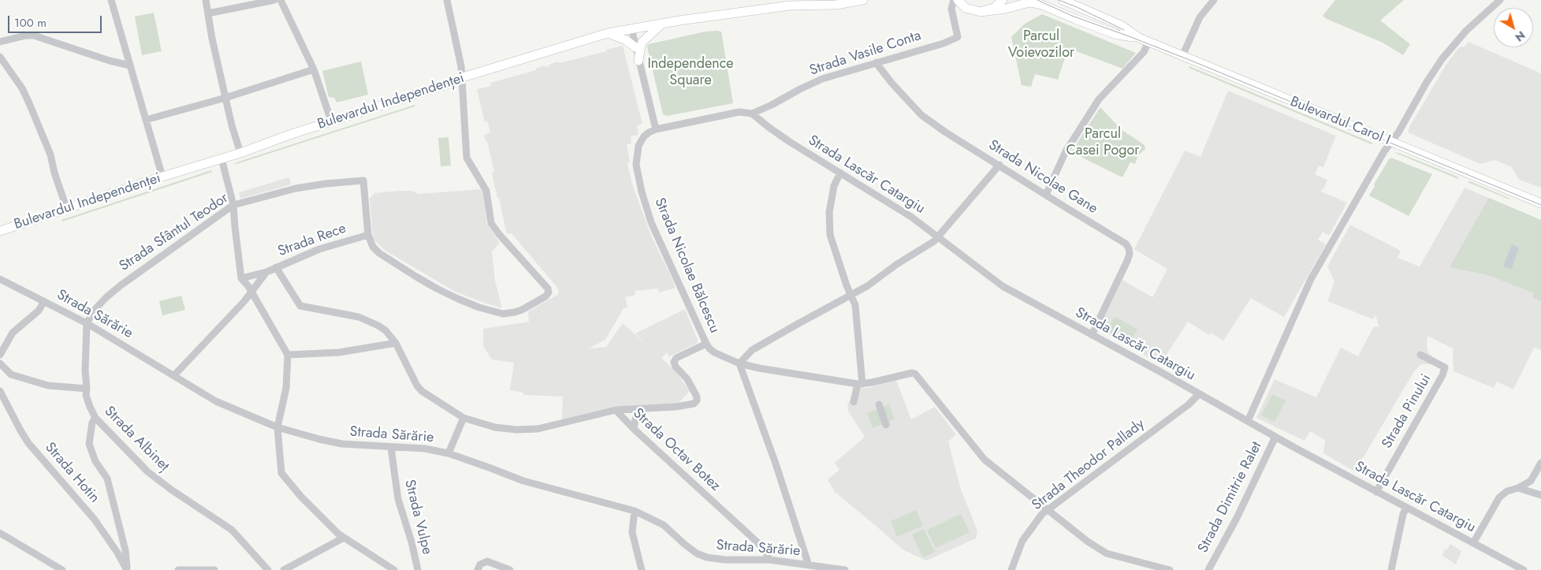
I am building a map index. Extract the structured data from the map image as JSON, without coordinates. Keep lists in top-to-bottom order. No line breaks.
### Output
{"streets":{"main road":["Bulevardul Independenței","Bulevardul Carol I"],"street":["Strada Vasile Conta","Strada Lascăr Catargiu","Strada Nicolae Gane","Strada Sfântul Teodor","Strada Rece","Strada Nicolae Bălcescu","Strada Sărărie","Strada Pinului","Strada Albineț","Strada Octav Botez","Strada Theodor Pallady","Strada Hotin","Strada Dimitrie Ralet","Strada Vulpe"]},"crossings":[["Strada Vasile Conta","Strada Lascăr Catargiu"],["Strada Vasile Conta","Strada Nicolae Gane"],["Strada Vasile Conta","Strada Nicolae Bălcescu"],["Strada Lascăr Catargiu","Strada Nicolae Gane"],["Strada Lascăr Catargiu","Strada Pinului"],["Strada Lascăr Catargiu","Strada Theodor Pallady"],["Strada Lascăr Catargiu","Strada Dimitrie Ralet"],["Strada Sfântul Teodor","Strada Rece"],["Strada Sfântul Teodor","Strada Sărărie"],["Strada Sfântul Teodor","Strada Albineț"],["Strada Rece","Strada Sărărie"],["Strada Nicolae Bălcescu","Strada Octav Botez"],["Strada Sărărie","Strada Albineț"],["Strada Sărărie","Strada Octav Botez"],["Strada Sărărie","Strada Vulpe"]],"parks":["Parcul Voievozilor","Independence Square","Parcul Casei Pogor"],"scale_bar":"100 m","north":"bottom right"}
